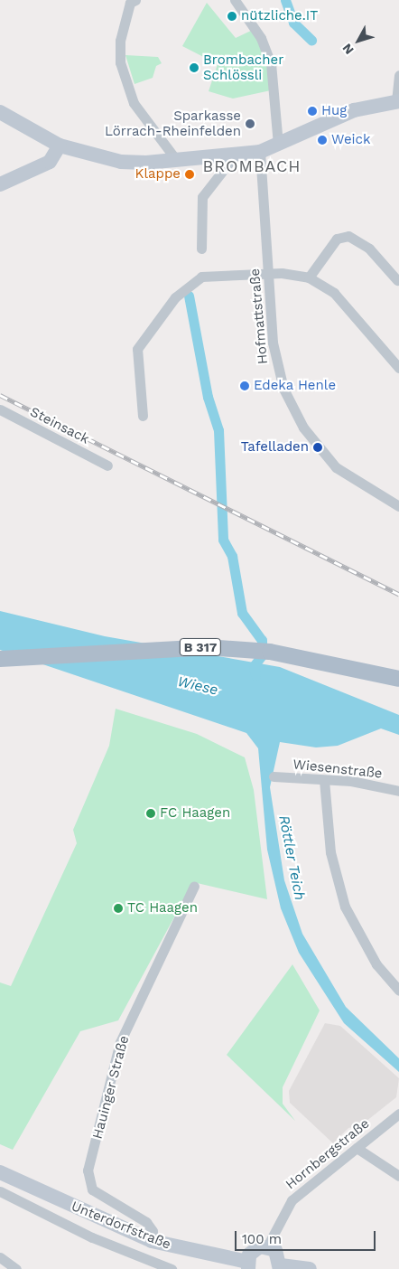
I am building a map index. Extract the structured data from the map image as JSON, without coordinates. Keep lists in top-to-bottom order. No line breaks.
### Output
{"streets":{"main road":["B 317"],"street":["Hofmattstraße","Steinsack","Wiesenstraße","Hauinger Straße","Hornbergstraße","Unterdorfstraße"]},"crossings":[["Hauinger Straße","Unterdorfstraße"]],"districts":["BROMBACH"],"water":["Wiese","Röttler Teich"],"places":["nützliche.IT","Brombacher Schlössli","Hug","Sparkasse Lörrach-Rheinfelden","Weick","Klappe","Edeka Henle","Tafelladen","FC Haagen","TC Haagen"],"scale_bar":"100 m","north":"bottom left"}
